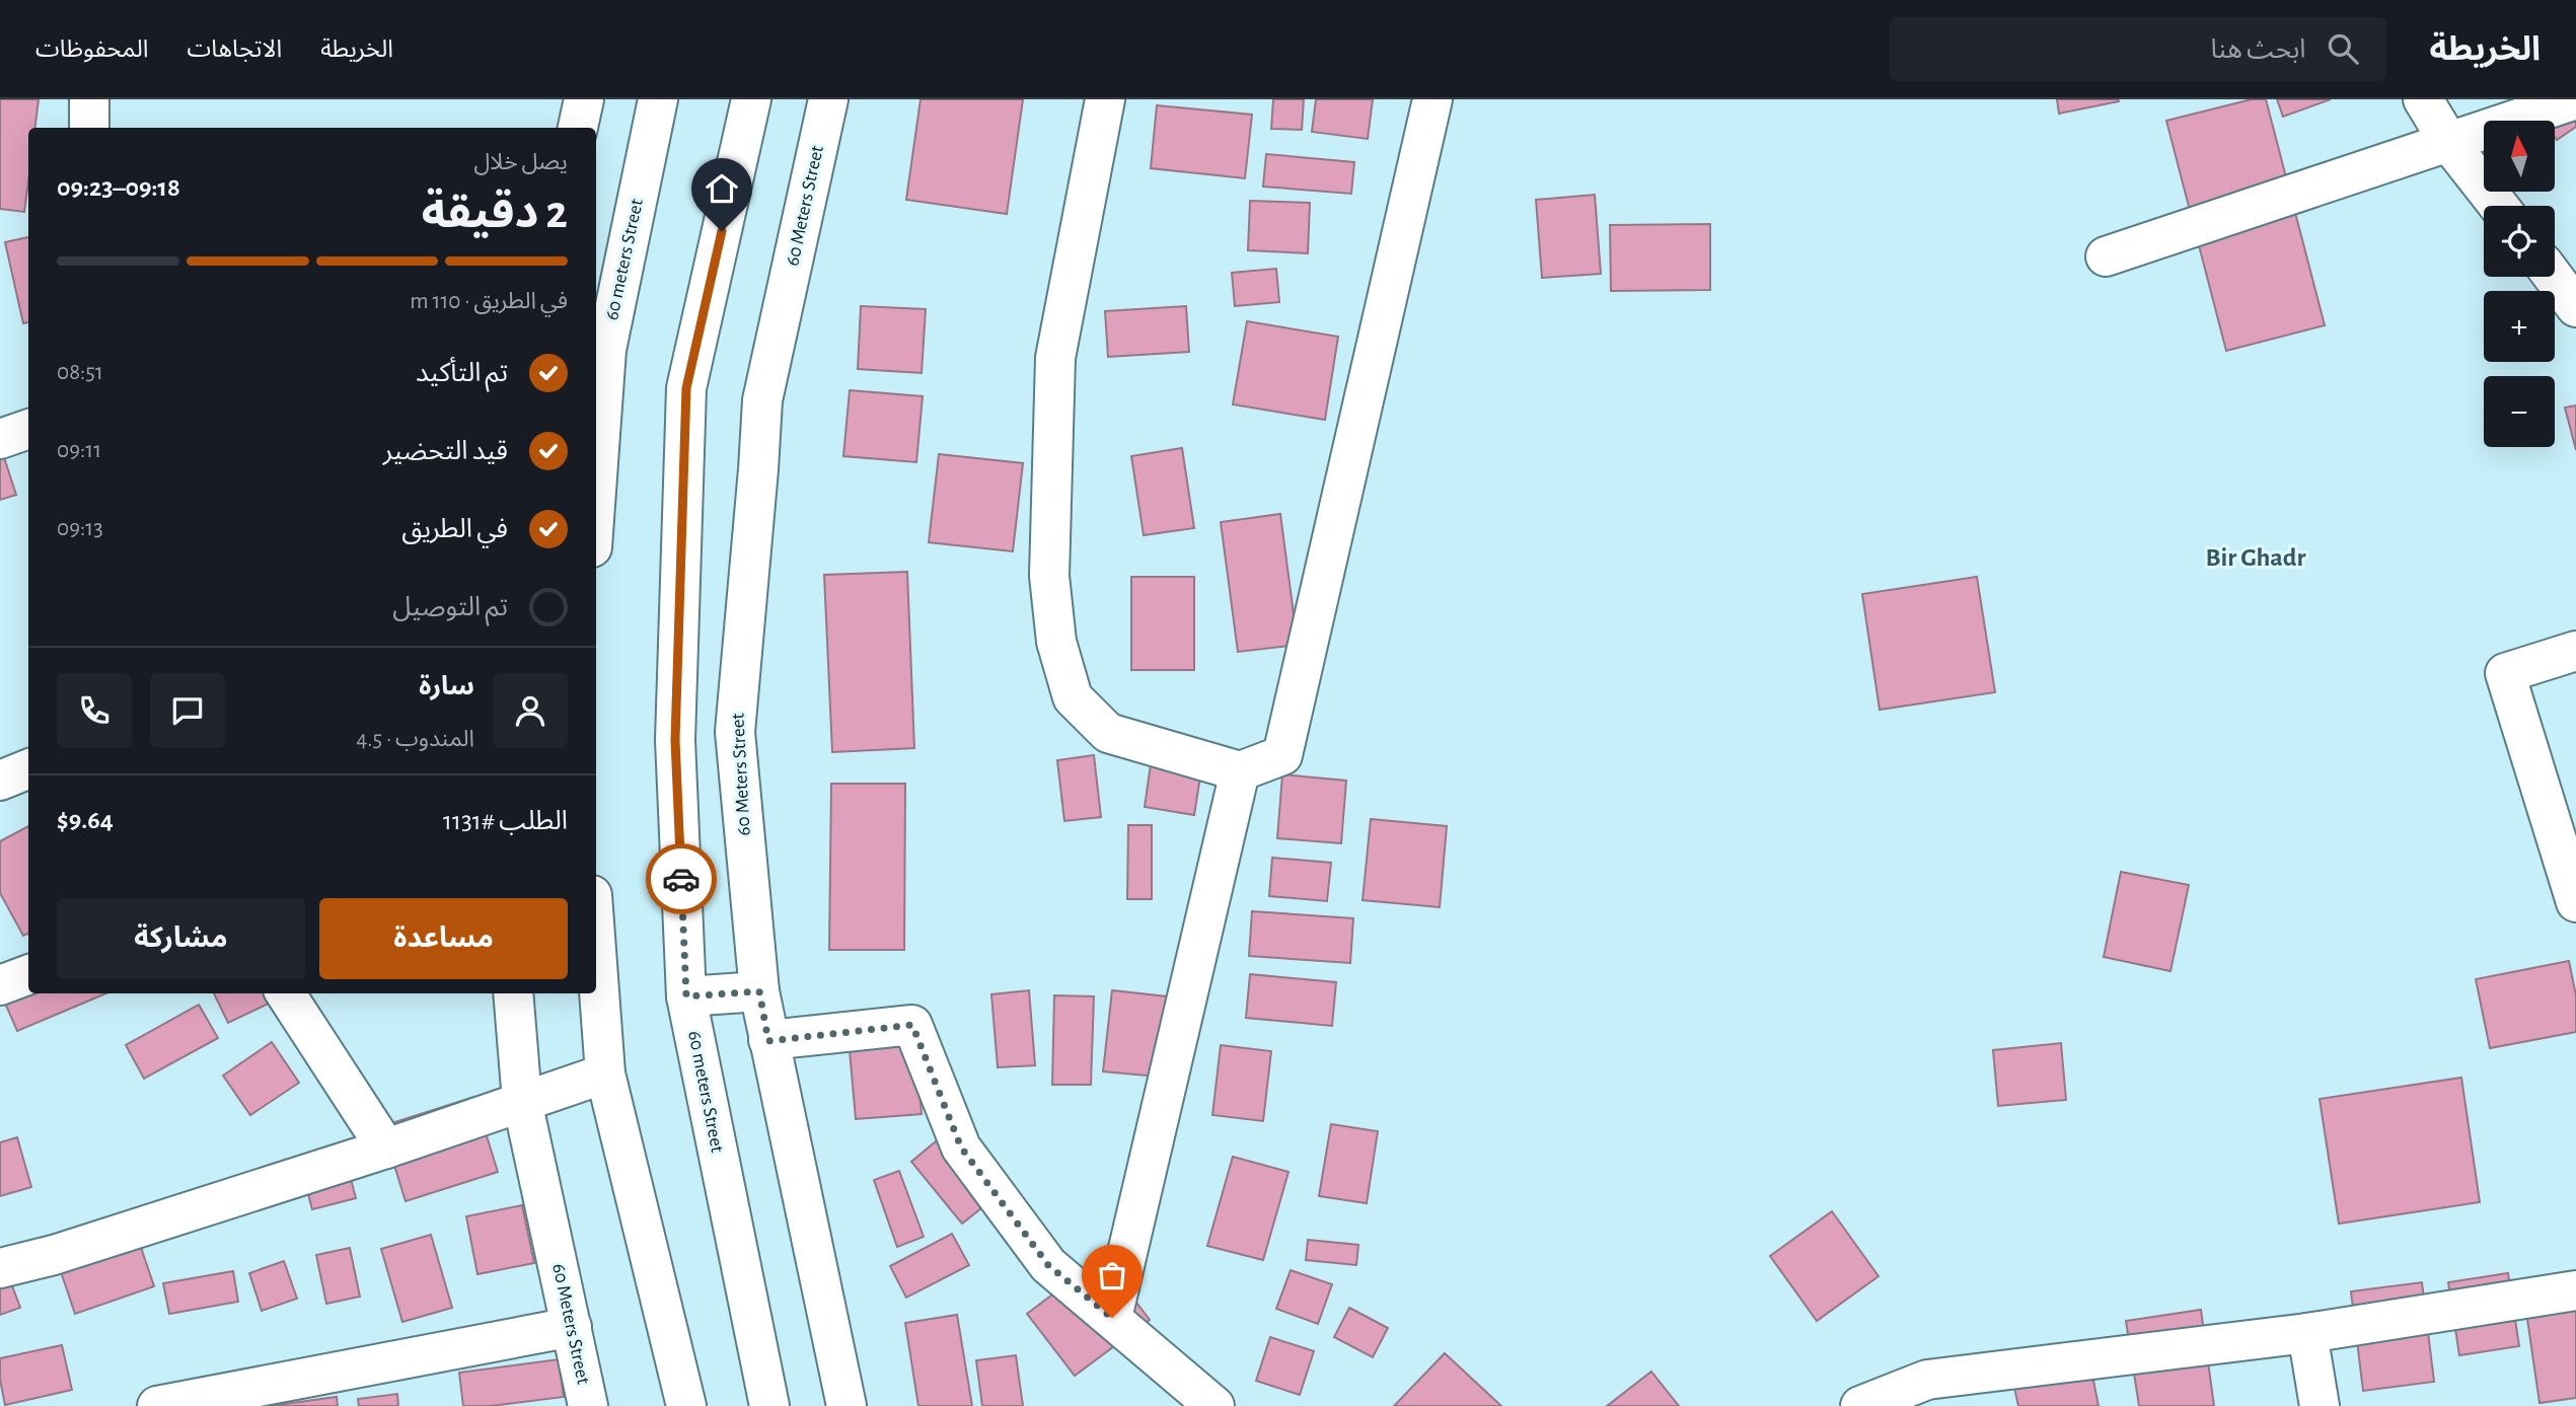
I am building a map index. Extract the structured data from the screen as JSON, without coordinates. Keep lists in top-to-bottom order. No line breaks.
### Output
{"streets":{"main road":["60 Meters Street","60 meters Street"]},"districts":["Bir Ghadr"],"north":"top","page":{"header":"الخريطة","search":"ابحث هنا","nav":["الخريطة","الاتجاهات","المحفوظات"],"map_buttons":["+","−"],"heading":["2 دقيقة","يصل خلال","09:18–09:23"],"panel":["سارة","المندوب · 4.5","الطلب #1131","$9.64"],"bar":"في الطريق · 110 m","list":[["تم التأكيد","08:51"],["قيد التحضير","09:11"],["في الطريق","09:13"],"تم التوصيل"],"buttons":["مساعدة","مشاركة"]}}
